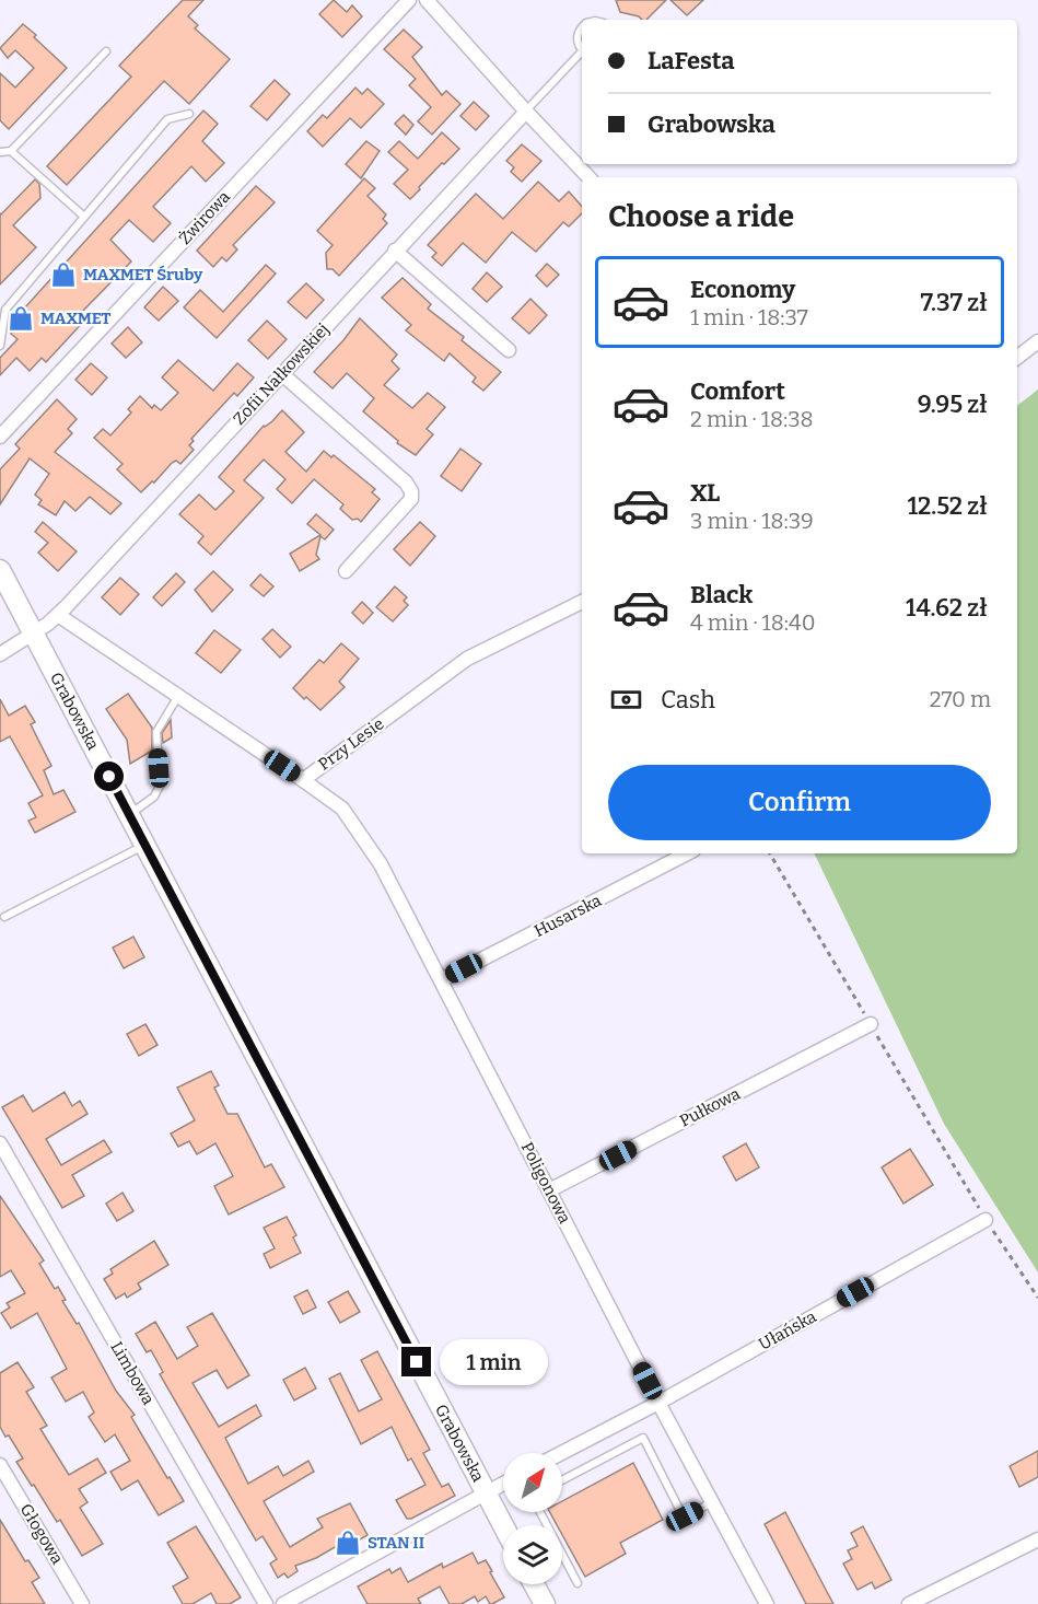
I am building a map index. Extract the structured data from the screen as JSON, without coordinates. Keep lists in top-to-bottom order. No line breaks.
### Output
{"streets":{"street":["Żwirowa","Zofii Nałkowskiej","Grabowska","Przy Lesie","Husarska","Pułkowa","Poligonowa","Ułańska","Limbowa","Głogowa"]},"crossings":[["Zofii Nałkowskiej","Grabowska"],["Zofii Nałkowskiej","Przy Lesie"],["Przy Lesie","Poligonowa"],["Husarska","Poligonowa"],["Pułkowa","Poligonowa"],["Poligonowa","Ułańska"]],"places":{"shop":["MAXMET Śruby","MAXMET","STAN II"]},"north":"top right","page":{"banner":["LaFesta","Grabowska"],"heading":"Choose a ride","list":[{"name":"Economy","note":"1 min · 18:37","value":"7.37 zł"},{"name":"Comfort","note":"2 min · 18:38","value":"9.95 zł"},{"name":"XL","note":"3 min · 18:39","value":"12.52 zł"},{"name":"Black","note":"4 min · 18:40","value":"14.62 zł"}],"pay":["Cash","270 m"],"buttons":"Confirm","bubble":"1 min"}}
